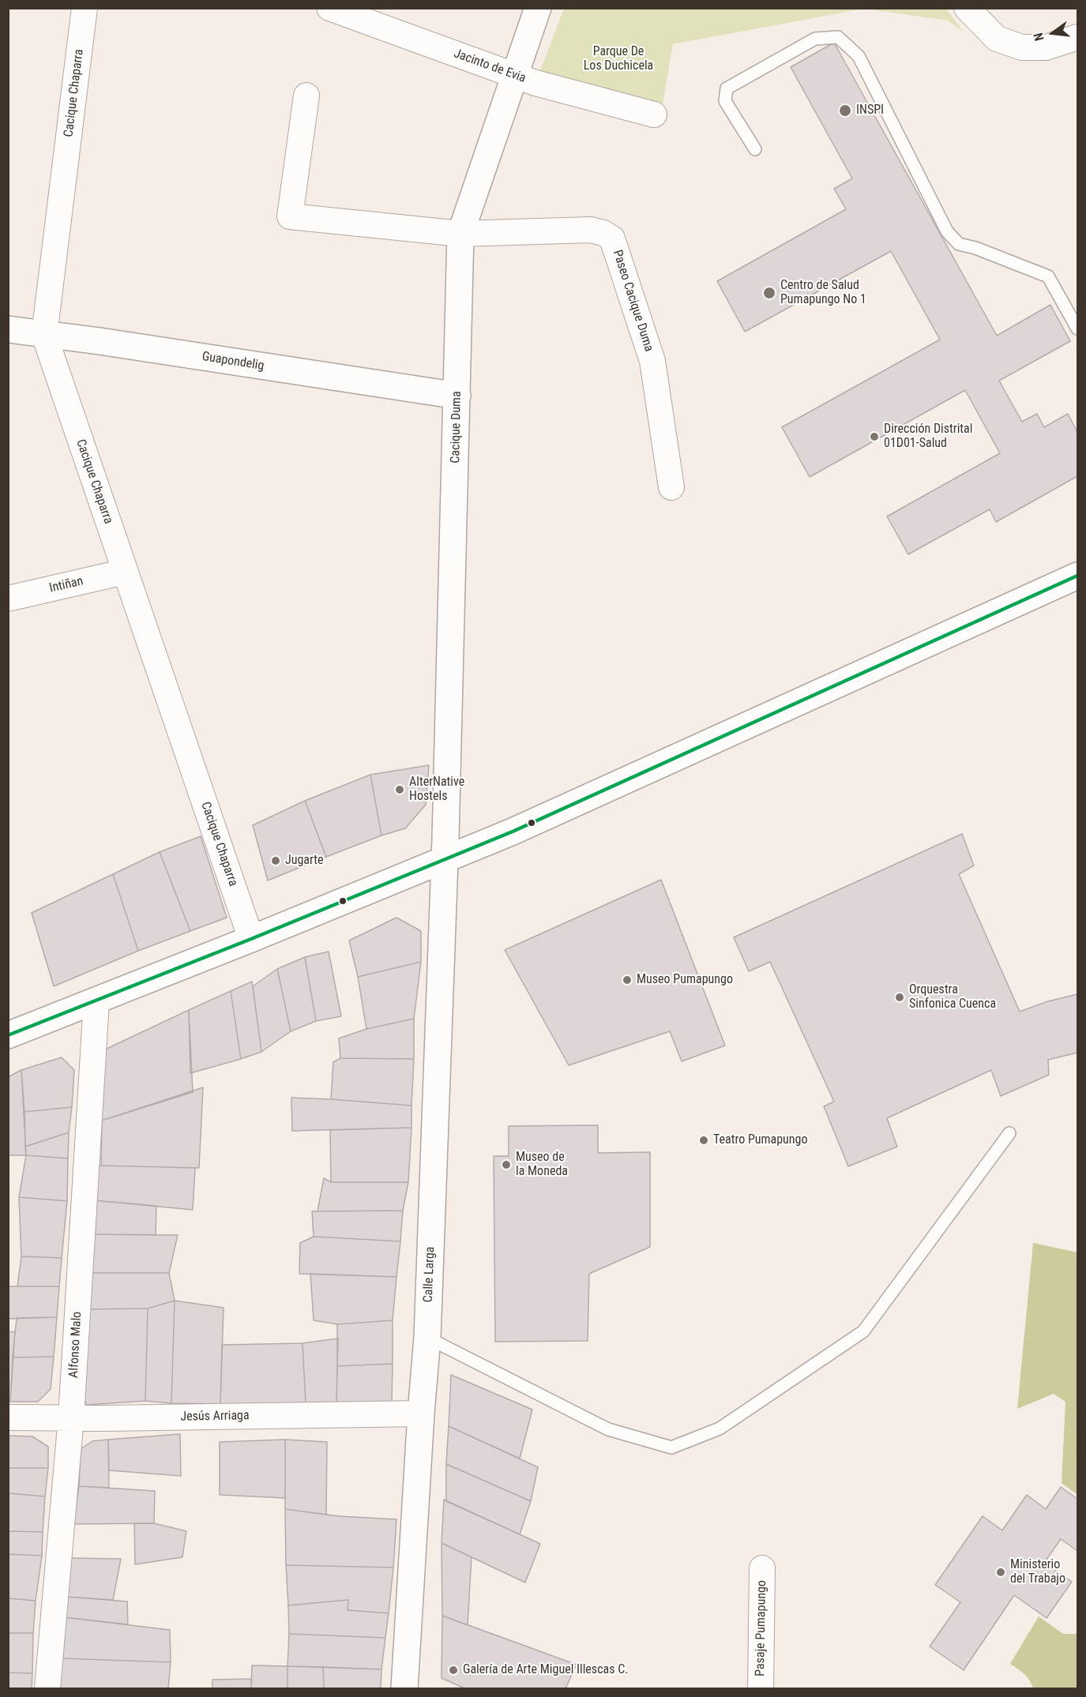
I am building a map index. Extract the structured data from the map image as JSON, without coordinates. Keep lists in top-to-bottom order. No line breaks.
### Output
{"streets":{"street":["Jacinto de Evia","Cacique Chaparra","Paseo Cacique Duma","Guapondelig","Cacique Duma","Intiñan","Calle Larga","Alfonso Malo","Jesús Arriaga","Pasaje Pumapungo"]},"crossings":[["Jacinto de Evia","Cacique Duma"],["Cacique Chaparra","Guapondelig"],["Cacique Chaparra","Intiñan"],["Paseo Cacique Duma","Cacique Duma"],["Guapondelig","Cacique Duma"],["Cacique Duma","Calle Larga"],["Calle Larga","Jesús Arriaga"],["Alfonso Malo","Jesús Arriaga"]],"parks":["Parque De Los Duchicela"],"places":["INSPI","Centro de Salud Pumapungo No 1","Dirección Distrital 01D01-Salud","AlterNative Hostels","Jugarte","Museo Pumapungo","Orquestra Sinfonica Cuenca","Teatro Pumapungo","Museo de la Moneda","Ministerio del Trabajo","Galería de Arte Miguel Illescas C."],"north":"left"}
